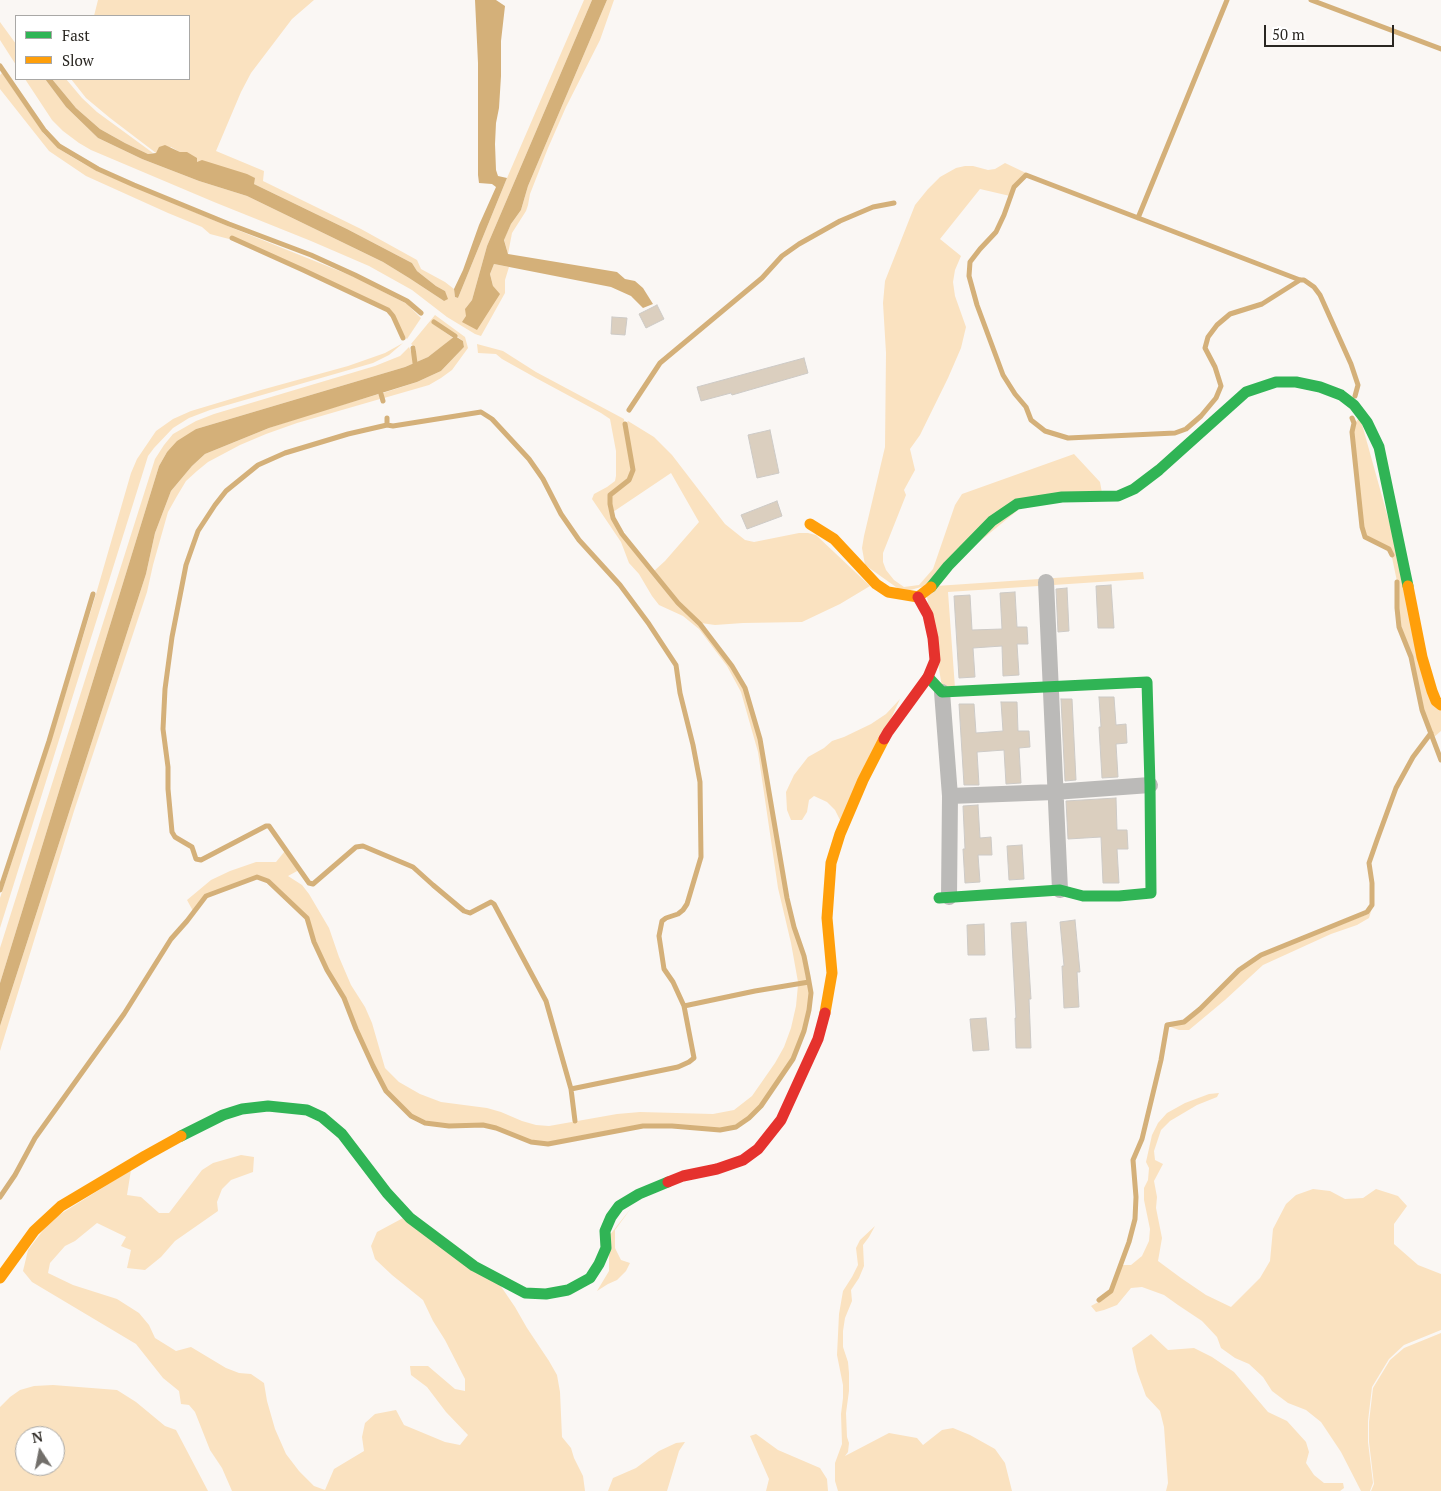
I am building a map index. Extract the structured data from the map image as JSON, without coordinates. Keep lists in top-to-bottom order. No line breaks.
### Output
{"legend":["Fast","Slow"],"scale_bar":"50 m","north":"top"}
